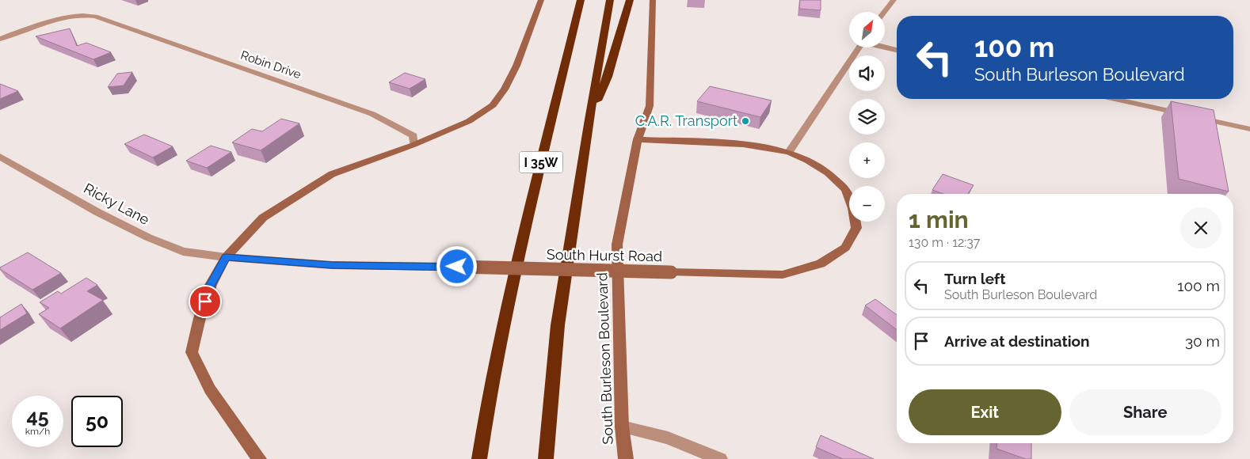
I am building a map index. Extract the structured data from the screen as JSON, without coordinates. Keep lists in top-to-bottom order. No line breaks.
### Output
{"streets":{"highway":["I 35W"],"main road":["South Hurst Road","South Burleson Boulevard"],"street":["Robin Drive","Ricky Lane"]},"crossings":[["Ricky Lane","South Hurst Road"],["South Hurst Road","South Burleson Boulevard"]],"places":["C.A.R. Transport"],"north":"top right","page":{"map_buttons":["+","−"],"turn":["100 m","South Burleson Boulevard"],"heading":["1 min","130 m · 12:37"],"list":[{"name":"Turn left","note":"South Burleson Boulevard","value":"100 m"},{"name":"Arrive at destination","value":"30 m"}],"buttons":["Exit","Share"],"speed":"45 km/h","limit":"50"}}
